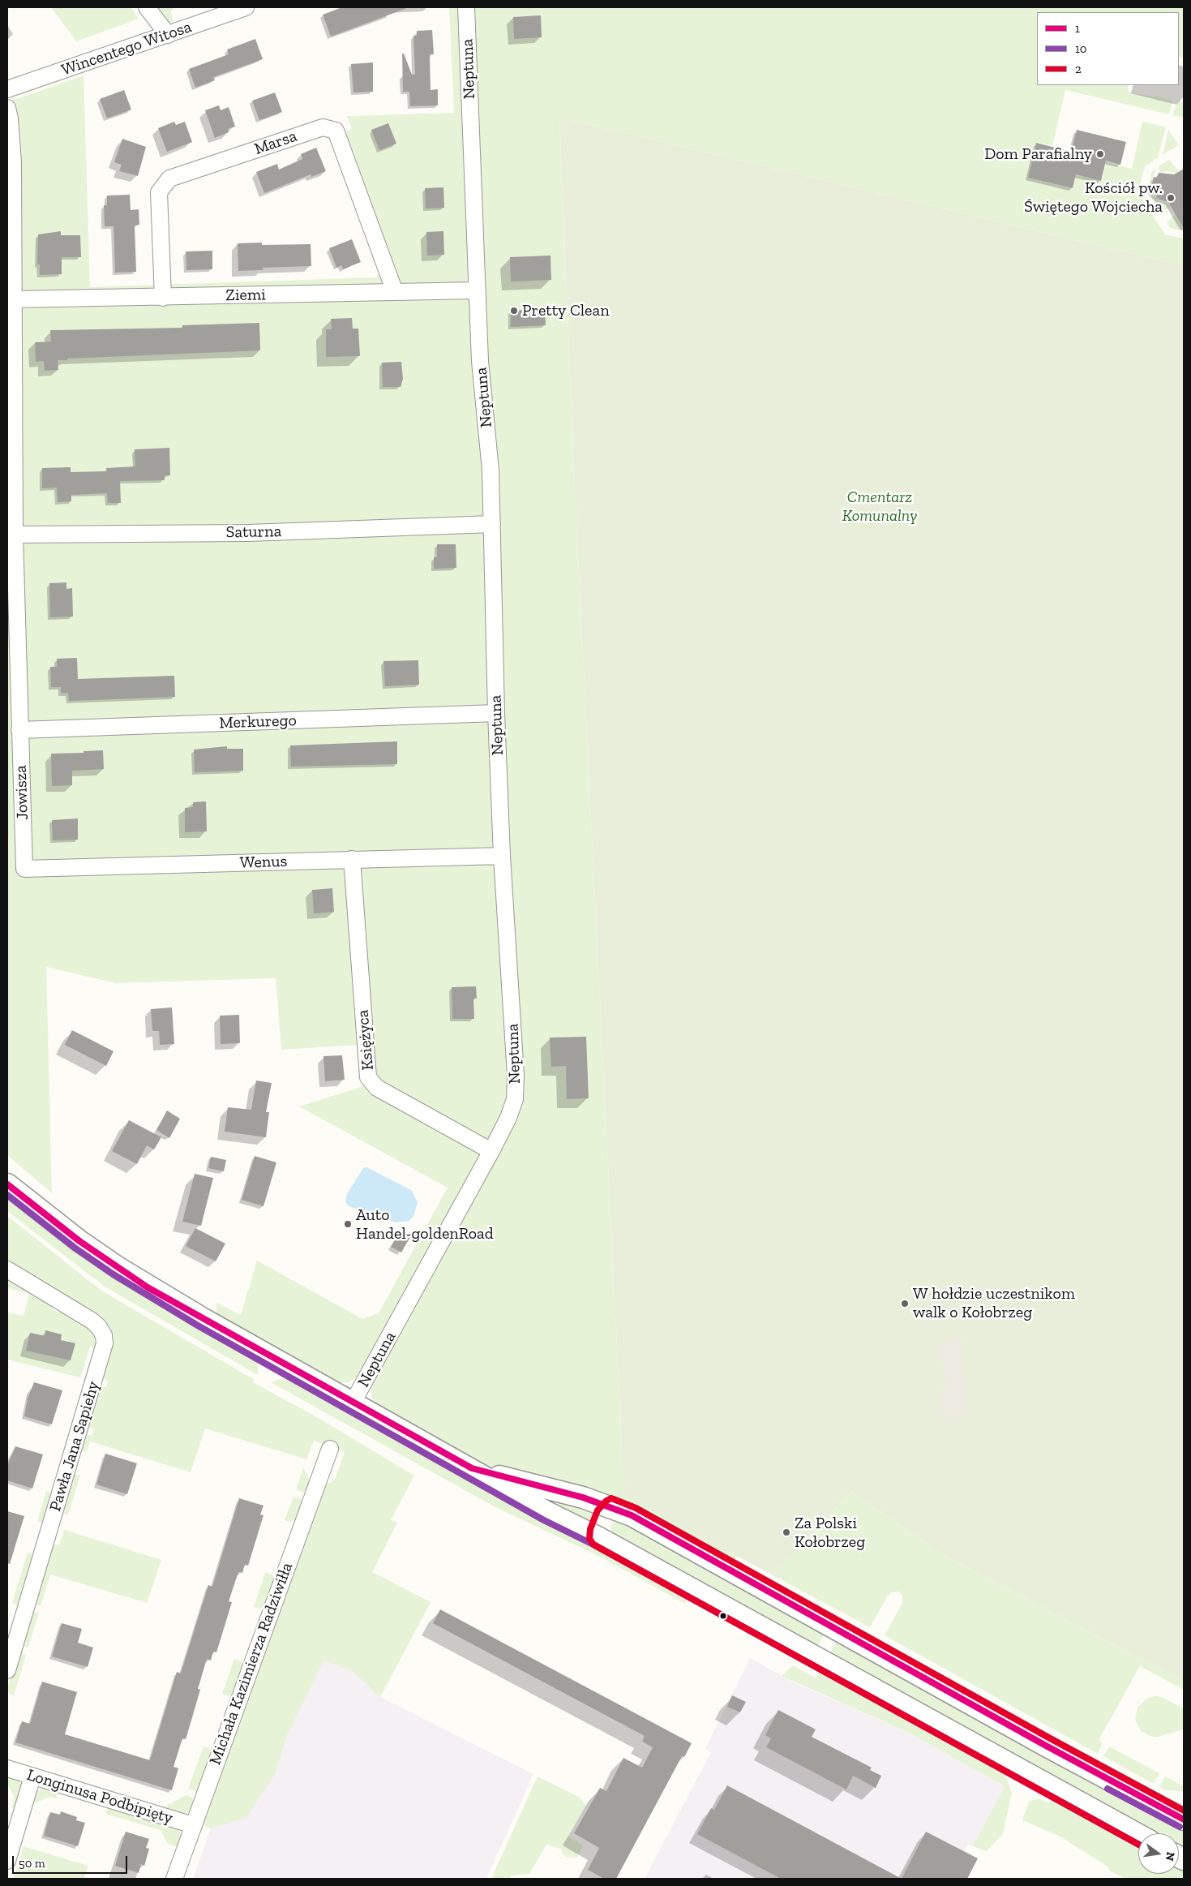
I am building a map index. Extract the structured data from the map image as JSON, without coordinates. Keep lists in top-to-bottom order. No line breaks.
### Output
{"streets":{"street":["Wincentego Witosa","Neptuna","Marsa","Ziemi","Saturna","Merkurego","Jowisza","Wenus","Księżyca","Pawła Jana Sapiehy","Michała Kazimierza Radziwiłła","Longinusa Podbipięty"]},"crossings":[["Neptuna","Ziemi"],["Neptuna","Saturna"],["Neptuna","Merkurego"],["Neptuna","Wenus"],["Neptuna","Księżyca"],["Marsa","Ziemi"],["Ziemi","Jowisza"],["Saturna","Jowisza"],["Merkurego","Jowisza"],["Jowisza","Wenus"],["Wenus","Księżyca"],["Michała Kazimierza Radziwiłła","Longinusa Podbipięty"]],"parks":["Cmentarz Komunalny"],"places":["Dom Parafialny","Kościół pw. Świętego Wojciecha","Pretty Clean","Auto Handel-goldenRoad","W hołdzie uczestnikom walk o Kołobrzeg","Za Polski Kołobrzeg"],"lines":["transit line 1","transit line 10","transit line 2"],"legend":["1","10","2"],"scale_bar":"50 m","north":"right"}
